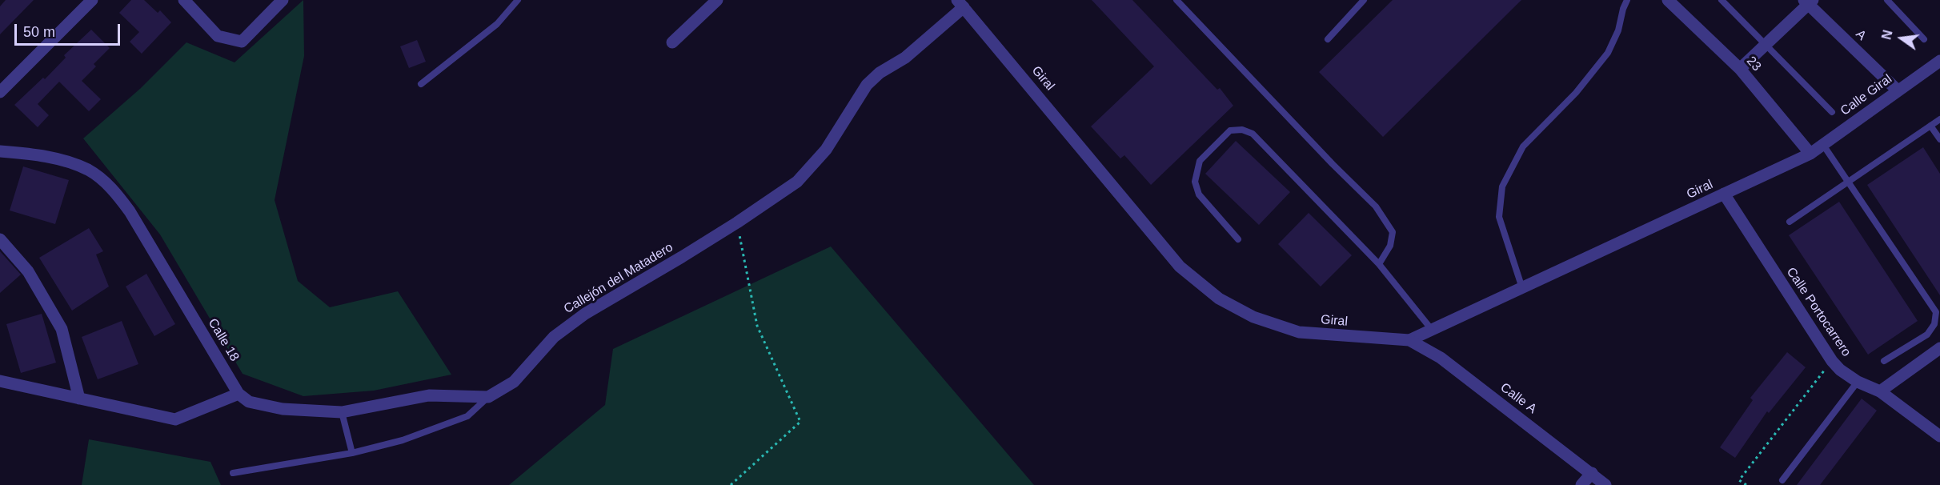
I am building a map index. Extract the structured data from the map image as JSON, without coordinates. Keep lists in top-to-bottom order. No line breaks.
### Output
{"streets":{"street":["A","23","Giral","Calle Giral","Callejón del Matadero","Calle Portocarrero","Calle 18","Calle A"]},"crossings":[["A","Calle Giral"],["23","Giral"],["23","Calle Giral"],["Giral","Calle Giral"],["Giral","Callejón del Matadero"],["Giral","Calle Portocarrero"],["Giral","Calle A"]],"scale_bar":"50 m","north":"left"}
